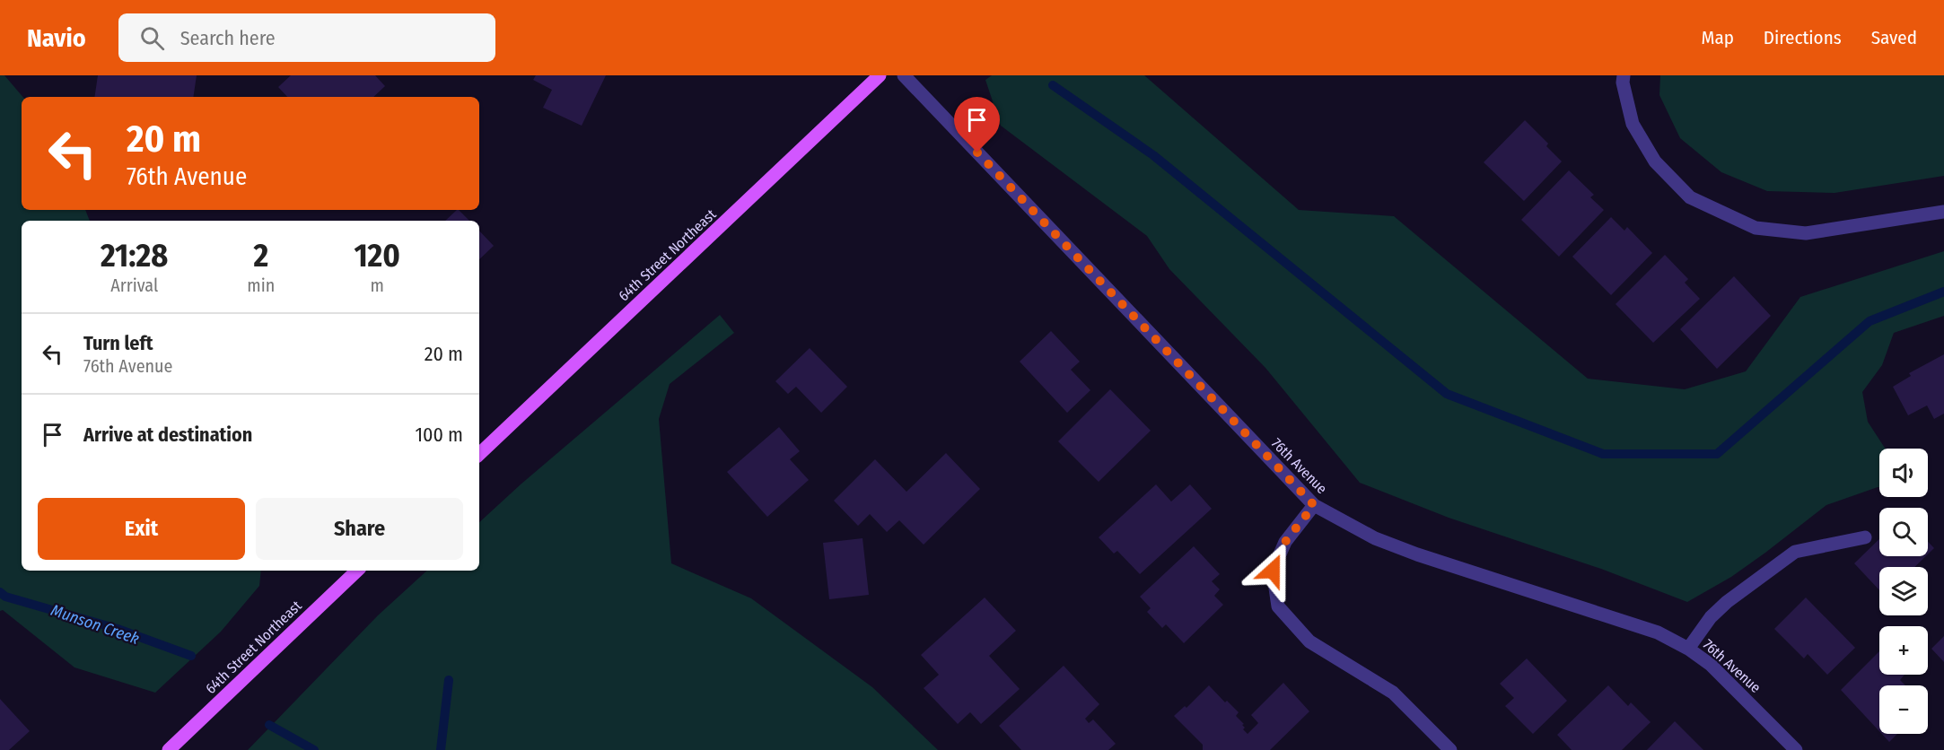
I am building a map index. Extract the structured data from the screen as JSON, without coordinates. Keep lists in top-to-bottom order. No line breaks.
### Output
{"streets":{"main road":["64th Street Northeast"],"street":["76th Avenue"]},"water":["Munson Creek"],"page":{"header":"Navio","search":"Search here","nav":["Map","Directions","Saved"],"turn":["20 m","76th Avenue"],"eta":["21:28","Arrival","2","min","120","m"],"list":[{"name":"Turn left","note":"76th Avenue","value":"20 m"},{"name":"Arrive at destination","value":"100 m"}],"map_buttons":["+","−"],"buttons":["Exit","Share"]}}
